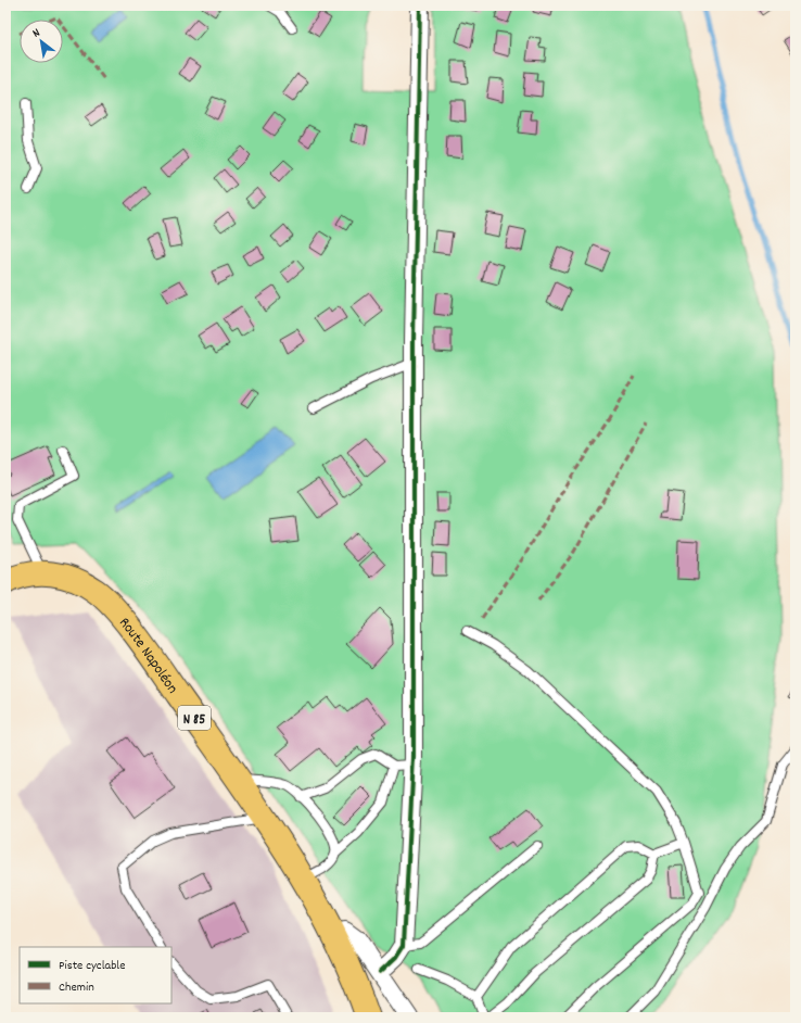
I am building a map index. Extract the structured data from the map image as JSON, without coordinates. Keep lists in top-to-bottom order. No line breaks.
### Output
{"streets":{"main road":["Route Napoléon","N 85"]},"crossings":[["Route Napoléon","N 85"]],"legend":["Piste cyclable","Chemin"],"north":"top left"}
